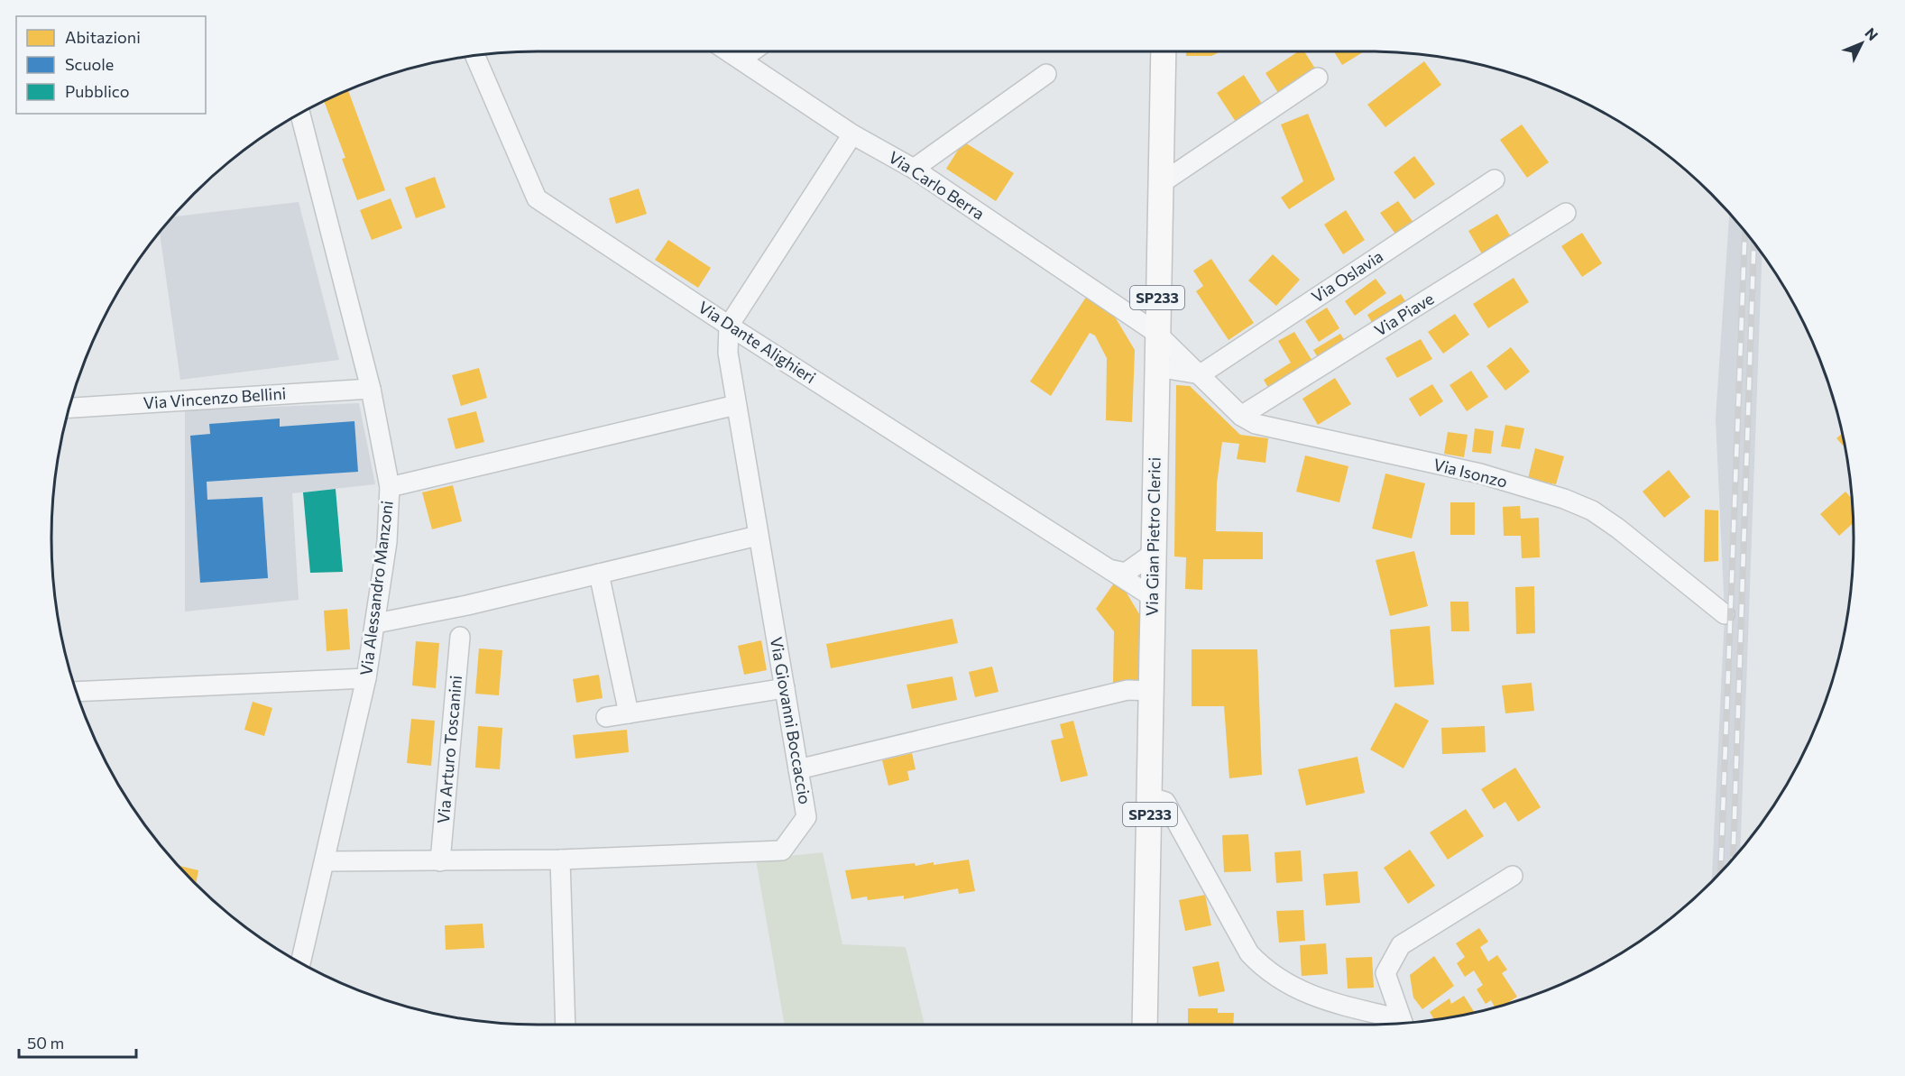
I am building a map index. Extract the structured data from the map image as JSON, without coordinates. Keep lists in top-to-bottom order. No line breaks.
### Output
{"streets":{"main road":["SP233","Via Gian Pietro Clerici"],"street":["Via Carlo Berra","Via Oslavia","Via Piave","Via Dante Alighieri","Via Vincenzo Bellini","Via Isonzo","Via Alessandro Manzoni","Via Giovanni Boccaccio","Via Arturo Toscanini"]},"crossings":[["Via Carlo Berra","Via Isonzo"],["Via Carlo Berra","Via Gian Pietro Clerici"],["Via Oslavia","Via Isonzo"],["Via Piave","Via Isonzo"],["Via Dante Alighieri","Via Gian Pietro Clerici"],["Via Dante Alighieri","Via Giovanni Boccaccio"],["Via Vincenzo Bellini","Via Alessandro Manzoni"],["Via Isonzo","Via Gian Pietro Clerici"],["Via Alessandro Manzoni","Via Giovanni Boccaccio"],["Via Giovanni Boccaccio","Via Arturo Toscanini"]],"legend":["Abitazioni","Scuole","Pubblico"],"scale_bar":"50 m","north":"top right"}
